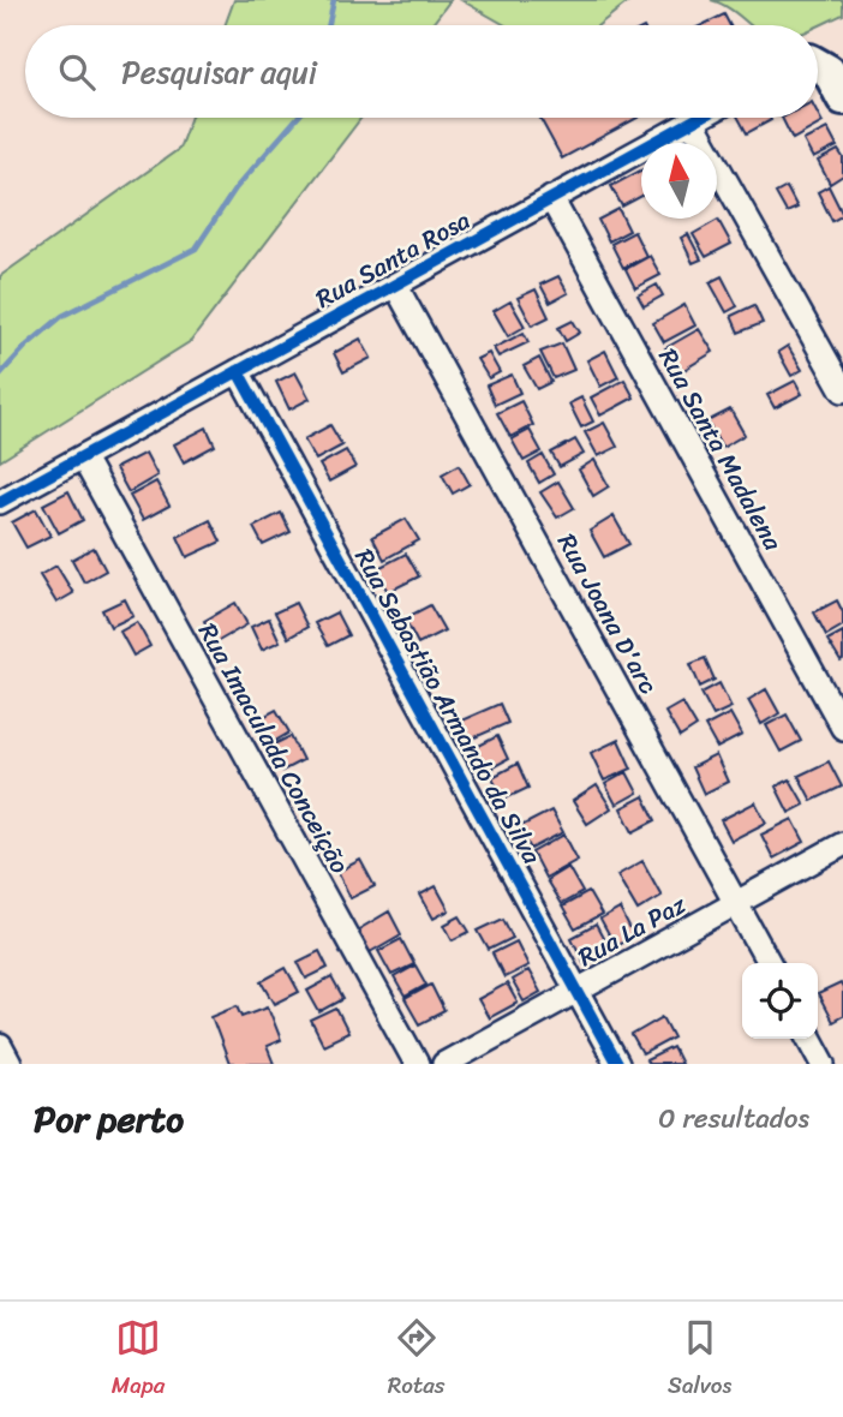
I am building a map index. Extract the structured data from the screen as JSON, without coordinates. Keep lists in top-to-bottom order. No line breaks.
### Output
{"streets":{"street":["Rua Santa Rosa","Rua Santa Madalena","Rua Joana D'arc","Rua Sebastião Armando da Silva","Rua Imaculada Conceição","Rua La Paz"]},"crossings":[["Rua Santa Rosa","Rua Santa Madalena"],["Rua Santa Rosa","Rua Joana D'arc"],["Rua Santa Rosa","Rua Sebastião Armando da Silva"],["Rua Santa Rosa","Rua Imaculada Conceição"],["Rua Joana D'arc","Rua La Paz"],["Rua Sebastião Armando da Silva","Rua La Paz"]],"north":"top","page":{"search":"Pesquisar aqui","heading":["Por perto","0 resultados"],"nav":["Mapa","Rotas","Salvos"]}}
